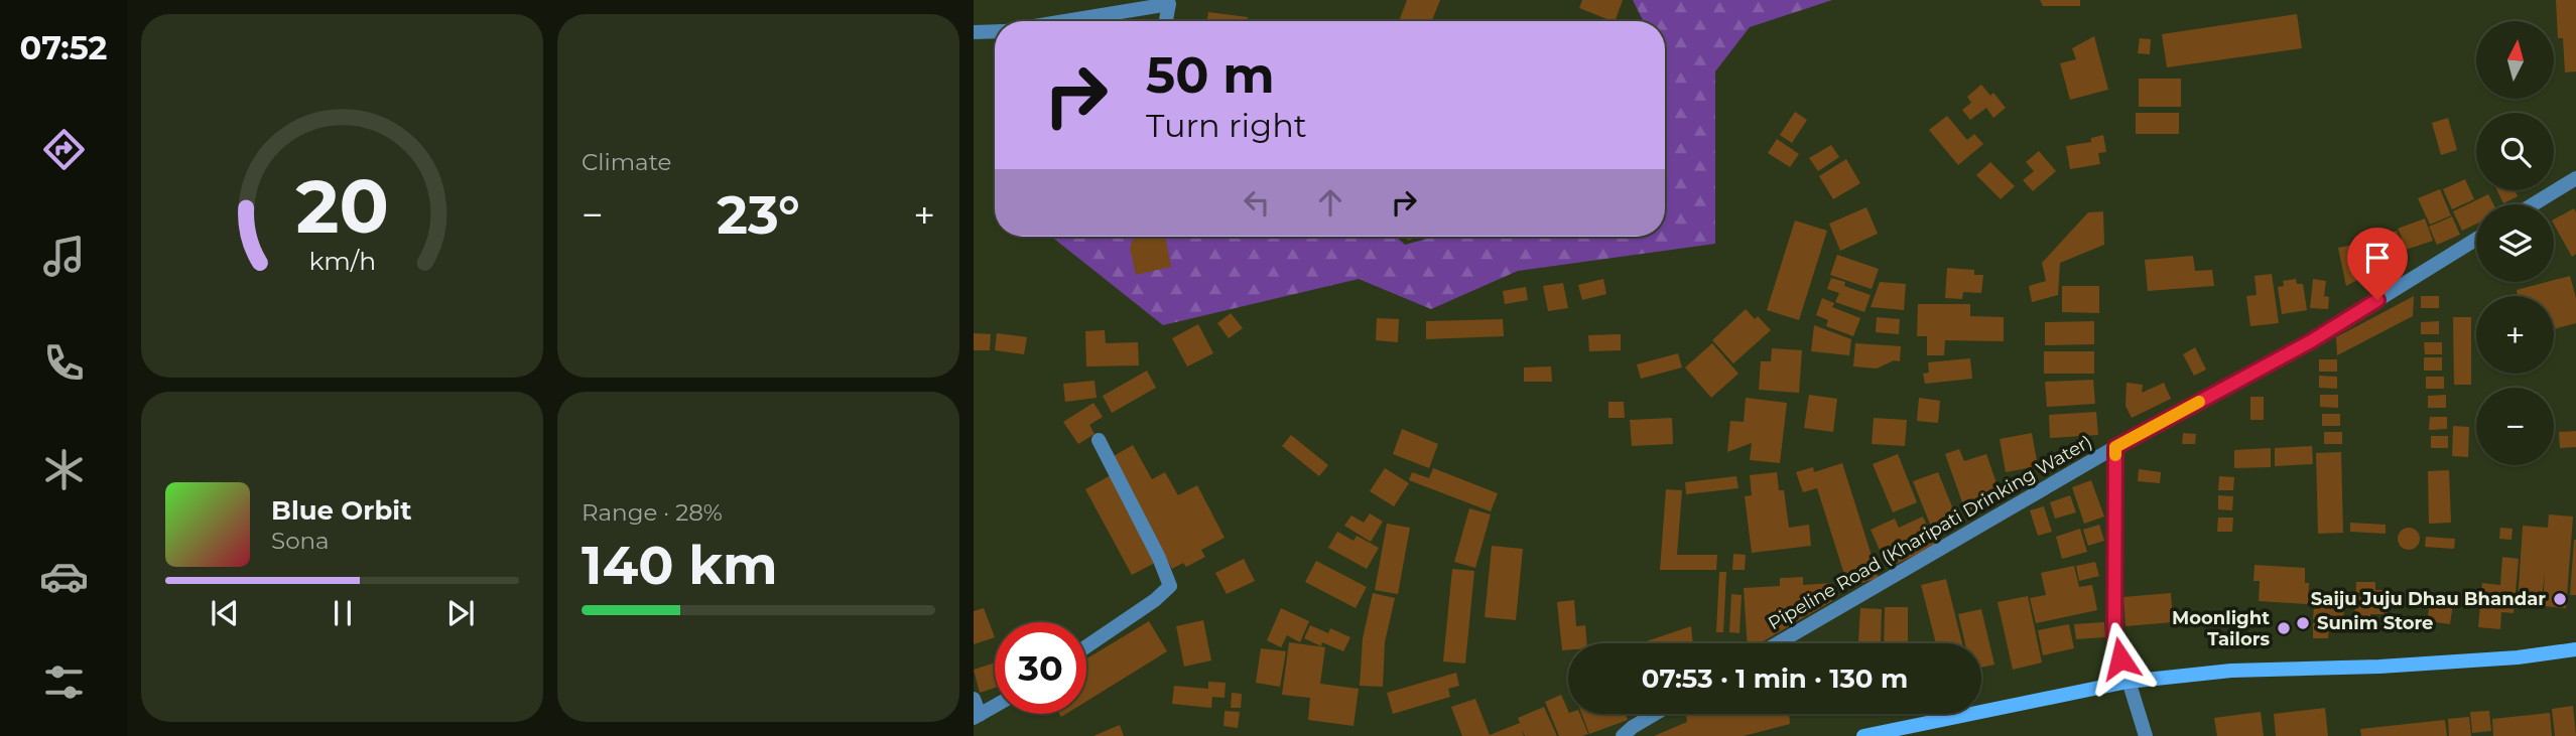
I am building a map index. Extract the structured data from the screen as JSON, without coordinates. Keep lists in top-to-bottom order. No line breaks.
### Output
{"streets":{"street":["Pipeline Road (Kharipati Drinking Water)"]},"places":["Saiju Juju Dhau Bhandar","Sunim Store","Moonlight Tailors"],"north":"top","page":{"tabs":"07:52","tile":["Climate",["Range · 28%","140 km"]],"map_buttons":["+","−"],"turn":["50 m","Turn right"],"heat":["−","23°","+"],"song":["Blue Orbit","Sona"],"limit":"30","trip":"07:53 · 1 min · 130 m","gauge":["20","km/h"]}}
